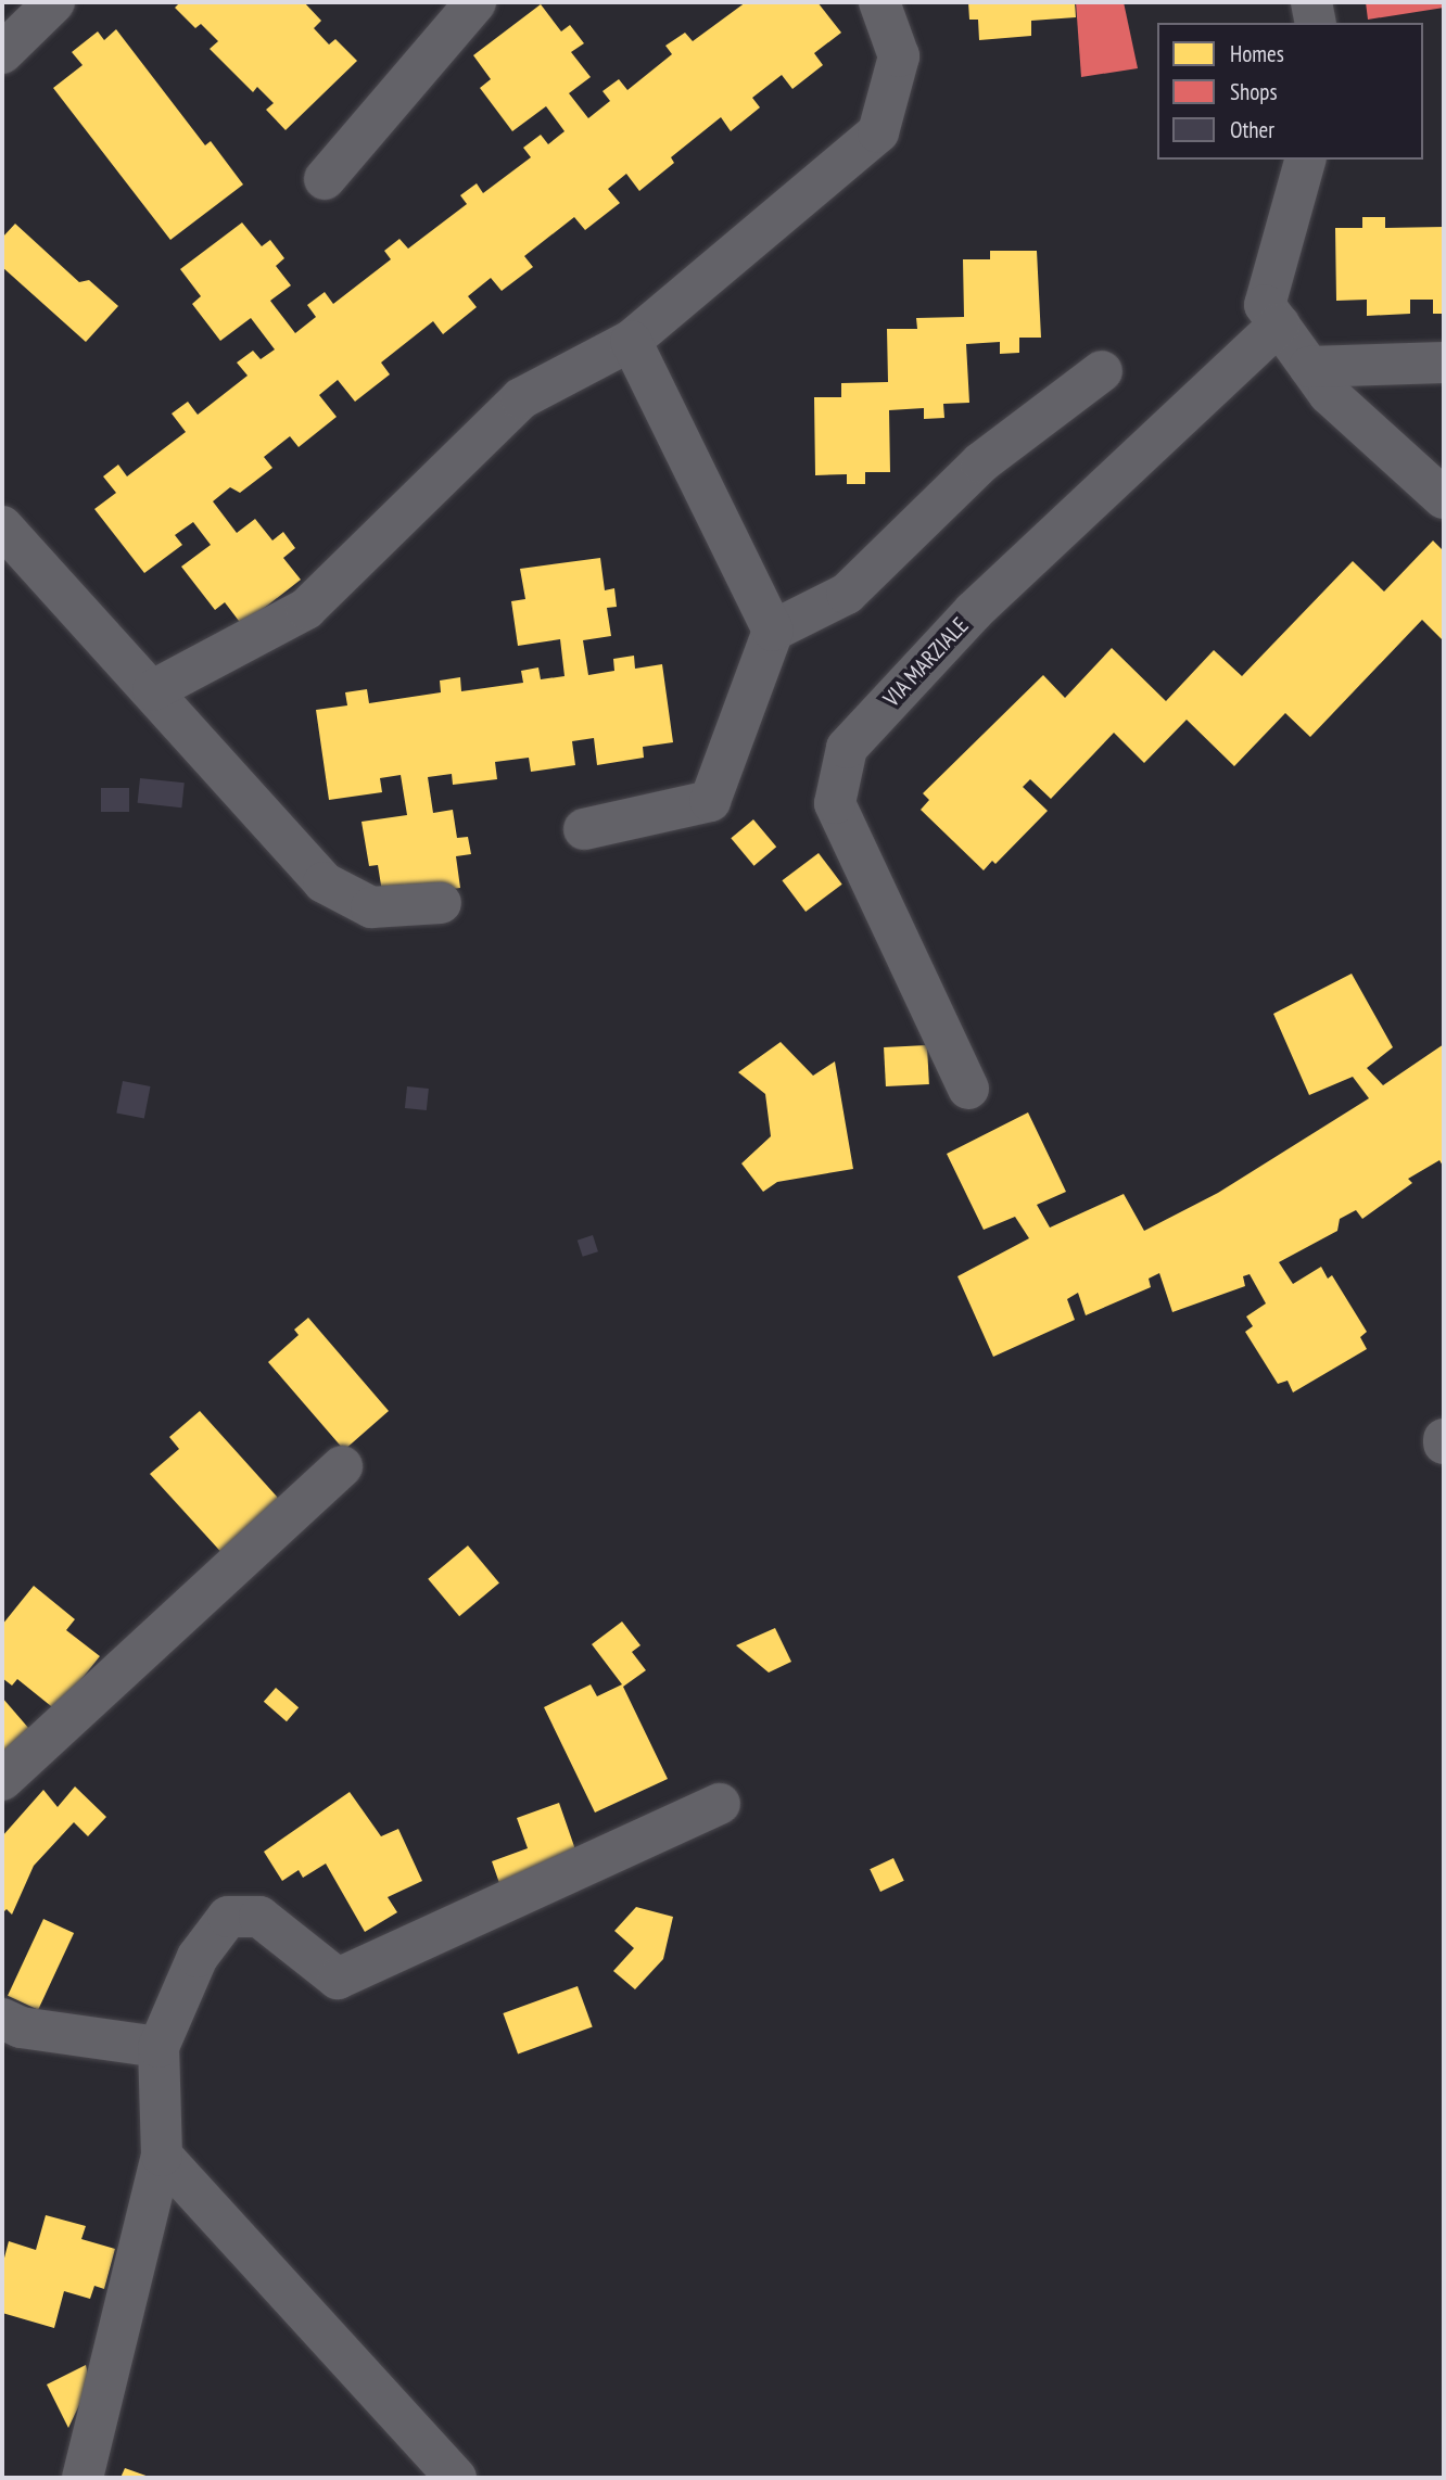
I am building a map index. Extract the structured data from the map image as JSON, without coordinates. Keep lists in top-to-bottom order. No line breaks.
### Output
{"streets":{"street":["VIA MARZIALE"]},"legend":["Homes","Shops","Other"]}
